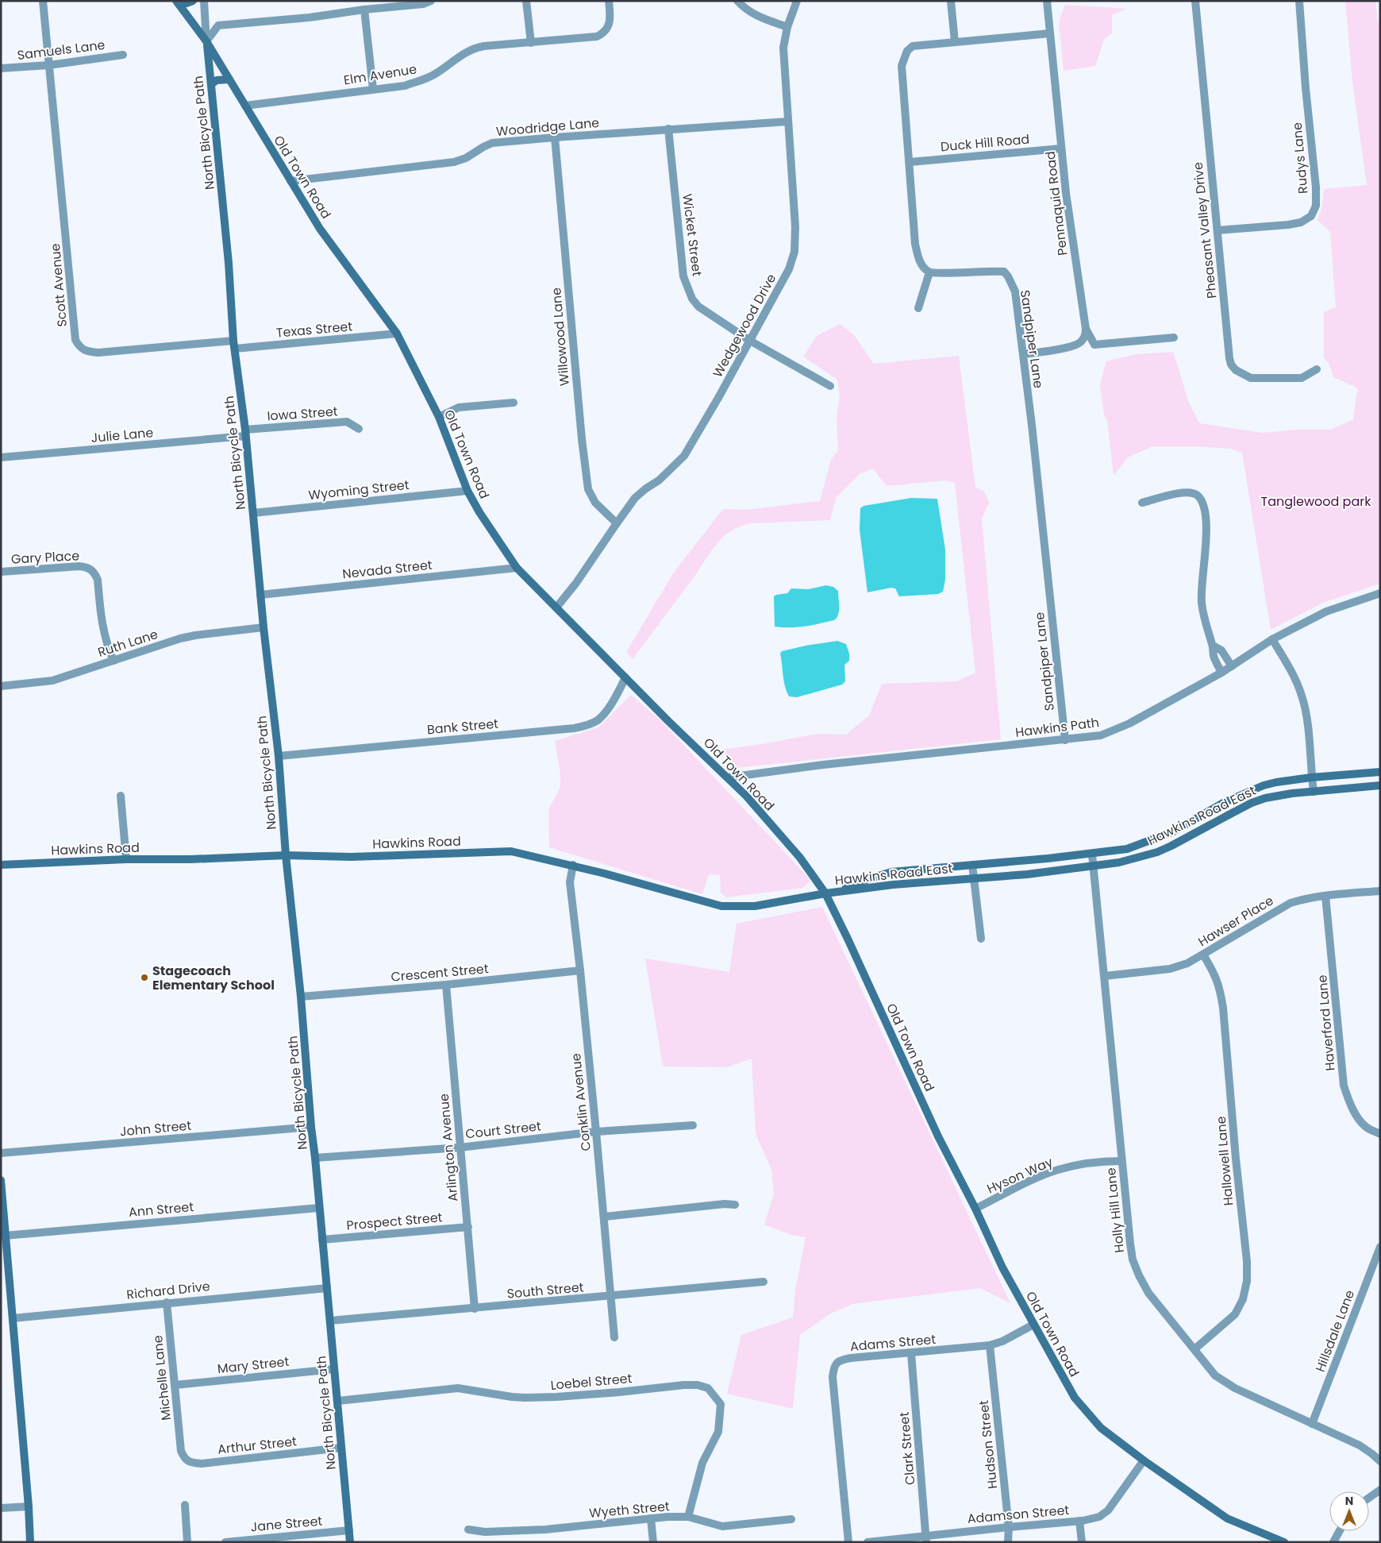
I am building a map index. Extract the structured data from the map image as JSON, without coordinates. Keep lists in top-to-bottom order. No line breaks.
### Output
{"streets":{"street":["Samuels Lane","Elm Avenue","Woodridge Lane","North Bicycle Path","Duck Hill Road","Rudys Lane","Old Town Road","Pennaquid Road","Pheasant Valley Drive","Wicket Street","Scott Avenue","Wedgewood Drive","Texas Street","Willowood Lane","Sandpiper Lane","Iowa Street","Julie Lane","Wyoming Street","Gary Place","Nevada Street","Ruth Lane","Bank Street","Hawkins Path","Hawkins Road East","Hawkins Road","Hawser Place","Crescent Street","Haverford Lane","Conklin Avenue","John Street","Court Street","Arlington Avenue","Hallowell Lane","Hyson Way","Ann Street","Holly Hill Lane","Prospect Street","Richard Drive","South Street","Hillsdale Lane","Adams Street","Mary Street","Michelle Lane","Loebel Street","Hudson Street","Arthur Street","Clark Street","Wyeth Street","Adamson Street","Jane Street"]},"crossings":[["Samuels Lane","Scott Avenue"],["Elm Avenue","Old Town Road"],["Woodridge Lane","Old Town Road"],["Woodridge Lane","Wicket Street"],["Woodridge Lane","Wedgewood Drive"],["Woodridge Lane","Willowood Lane"],["North Bicycle Path","Old Town Road"],["North Bicycle Path","Scott Avenue"],["North Bicycle Path","Texas Street"],["North Bicycle Path","Iowa Street"],["North Bicycle Path","Julie Lane"],["North Bicycle Path","Wyoming Street"],["North Bicycle Path","Nevada Street"],["North Bicycle Path","Ruth Lane"],["North Bicycle Path","Bank Street"],["North Bicycle Path","Hawkins Road"],["North Bicycle Path","Crescent Street"],["North Bicycle Path","John Street"],["North Bicycle Path","Court Street"],["North Bicycle Path","Ann Street"],["North Bicycle Path","Prospect Street"],["North Bicycle Path","Richard Drive"],["North Bicycle Path","South Street"],["North Bicycle Path","Mary Street"],["North Bicycle Path","Loebel Street"],["North Bicycle Path","Arthur Street"],["North Bicycle Path","Jane Street"],["Duck Hill Road","Pennaquid Road"],["Rudys Lane","Pheasant Valley Drive"],["Old Town Road","Wedgewood Drive"],["Old Town Road","Texas Street"],["Old Town Road","Wyoming Street"],["Old Town Road","Nevada Street"],["Old Town Road","Bank Street"],["Old Town Road","Hawkins Path"],["Old Town Road","Hawkins Road East"],["Old Town Road","Hawkins Road"],["Old Town Road","Hyson Way"],["Old Town Road","Adams Street"],["Old Town Road","Adamson Street"],["Wicket Street","Wedgewood Drive"],["Scott Avenue","Texas Street"],["Wedgewood Drive","Willowood Lane"],["Sandpiper Lane","Hawkins Path"],["Iowa Street","Julie Lane"],["Gary Place","Ruth Lane"],["Hawkins Road East","Hawkins Road"],["Hawkins Road East","Holly Hill Lane"],["Hawkins Road","Conklin Avenue"],["Hawser Place","Haverford Lane"],["Hawser Place","Hallowell Lane"],["Hawser Place","Holly Hill Lane"],["Crescent Street","Conklin Avenue"],["Crescent Street","Arlington Avenue"],["Conklin Avenue","Court Street"],["Conklin Avenue","South Street"],["Court Street","Arlington Avenue"],["Arlington Avenue","Prospect Street"],["Arlington Avenue","South Street"],["Hallowell Lane","Holly Hill Lane"],["Hyson Way","Holly Hill Lane"],["Holly Hill Lane","Hillsdale Lane"],["Richard Drive","Michelle Lane"],["Adams Street","Hudson Street"],["Adams Street","Clark Street"],["Mary Street","Michelle Lane"],["Michelle Lane","Arthur Street"],["Loebel Street","Wyeth Street"],["Hudson Street","Adamson Street"],["Clark Street","Adamson Street"]],"parks":["Tanglewood park"],"places":["Stagecoach Elementary School"],"north":"top"}
